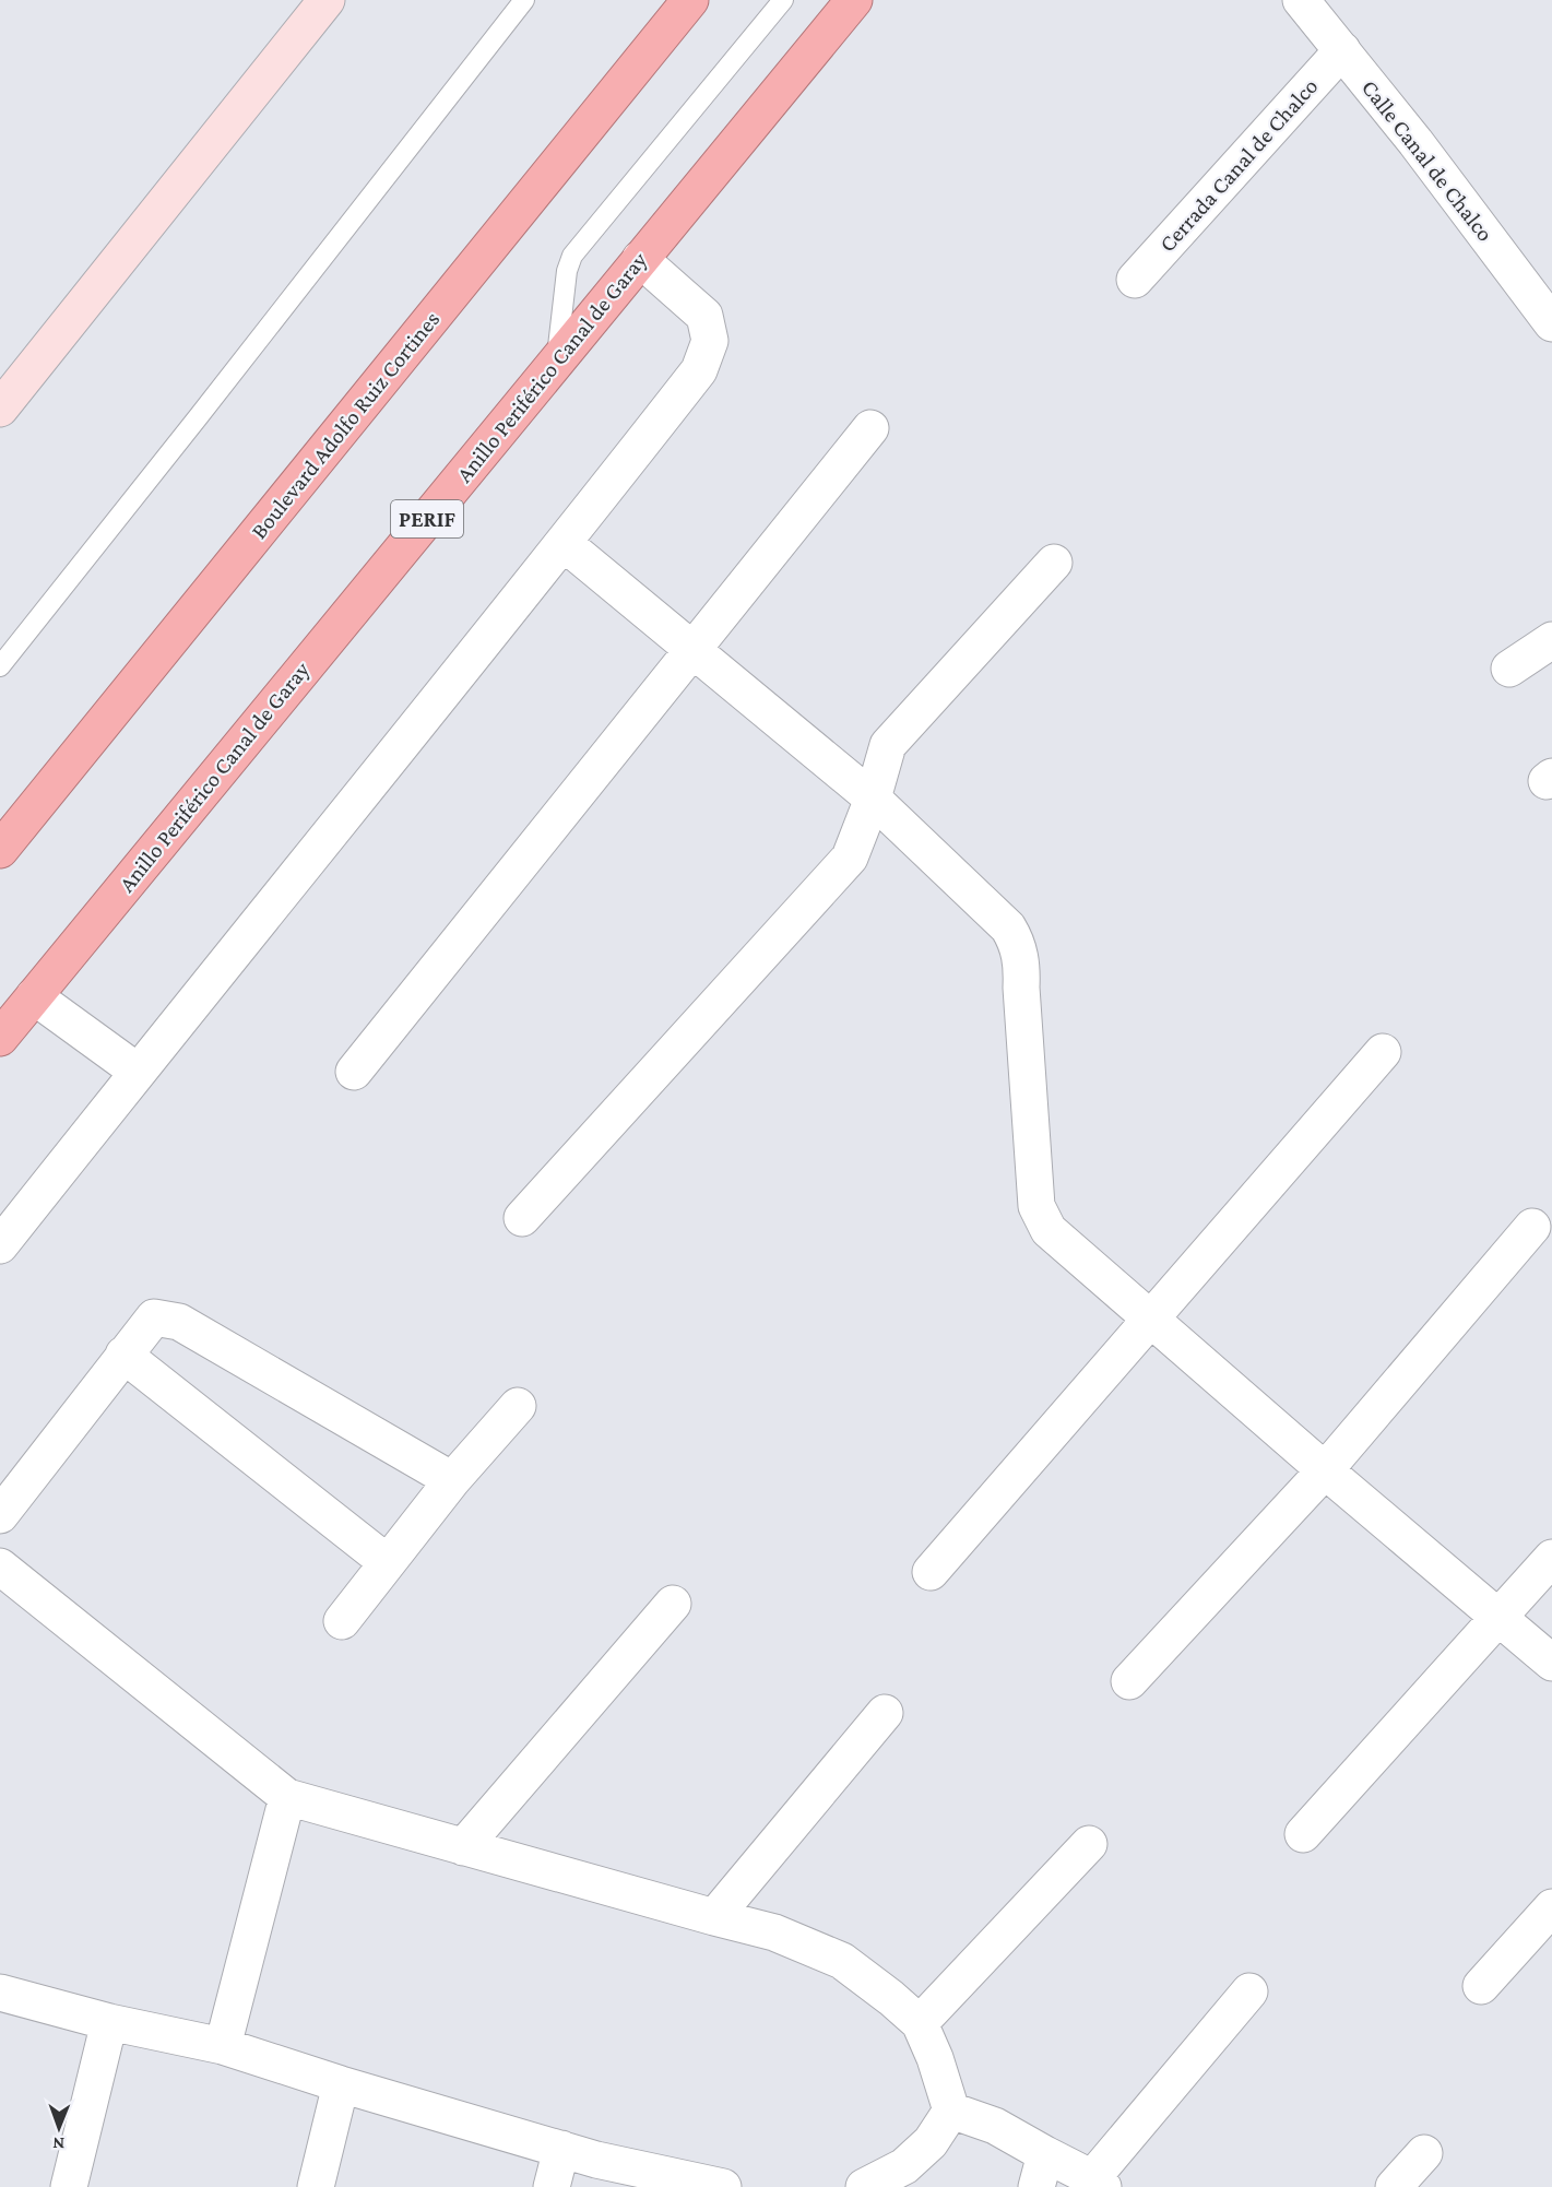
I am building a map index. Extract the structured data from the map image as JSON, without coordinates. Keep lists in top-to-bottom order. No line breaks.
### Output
{"streets":{"highway":["Anillo Periférico Canal de Garay","Boulevard Adolfo Ruiz Cortines","PERIF"],"street":["Calle Canal de Chalco","Cerrada Canal de Chalco"]},"crossings":[["Calle Canal de Chalco","Cerrada Canal de Chalco"]],"north":"bottom"}
